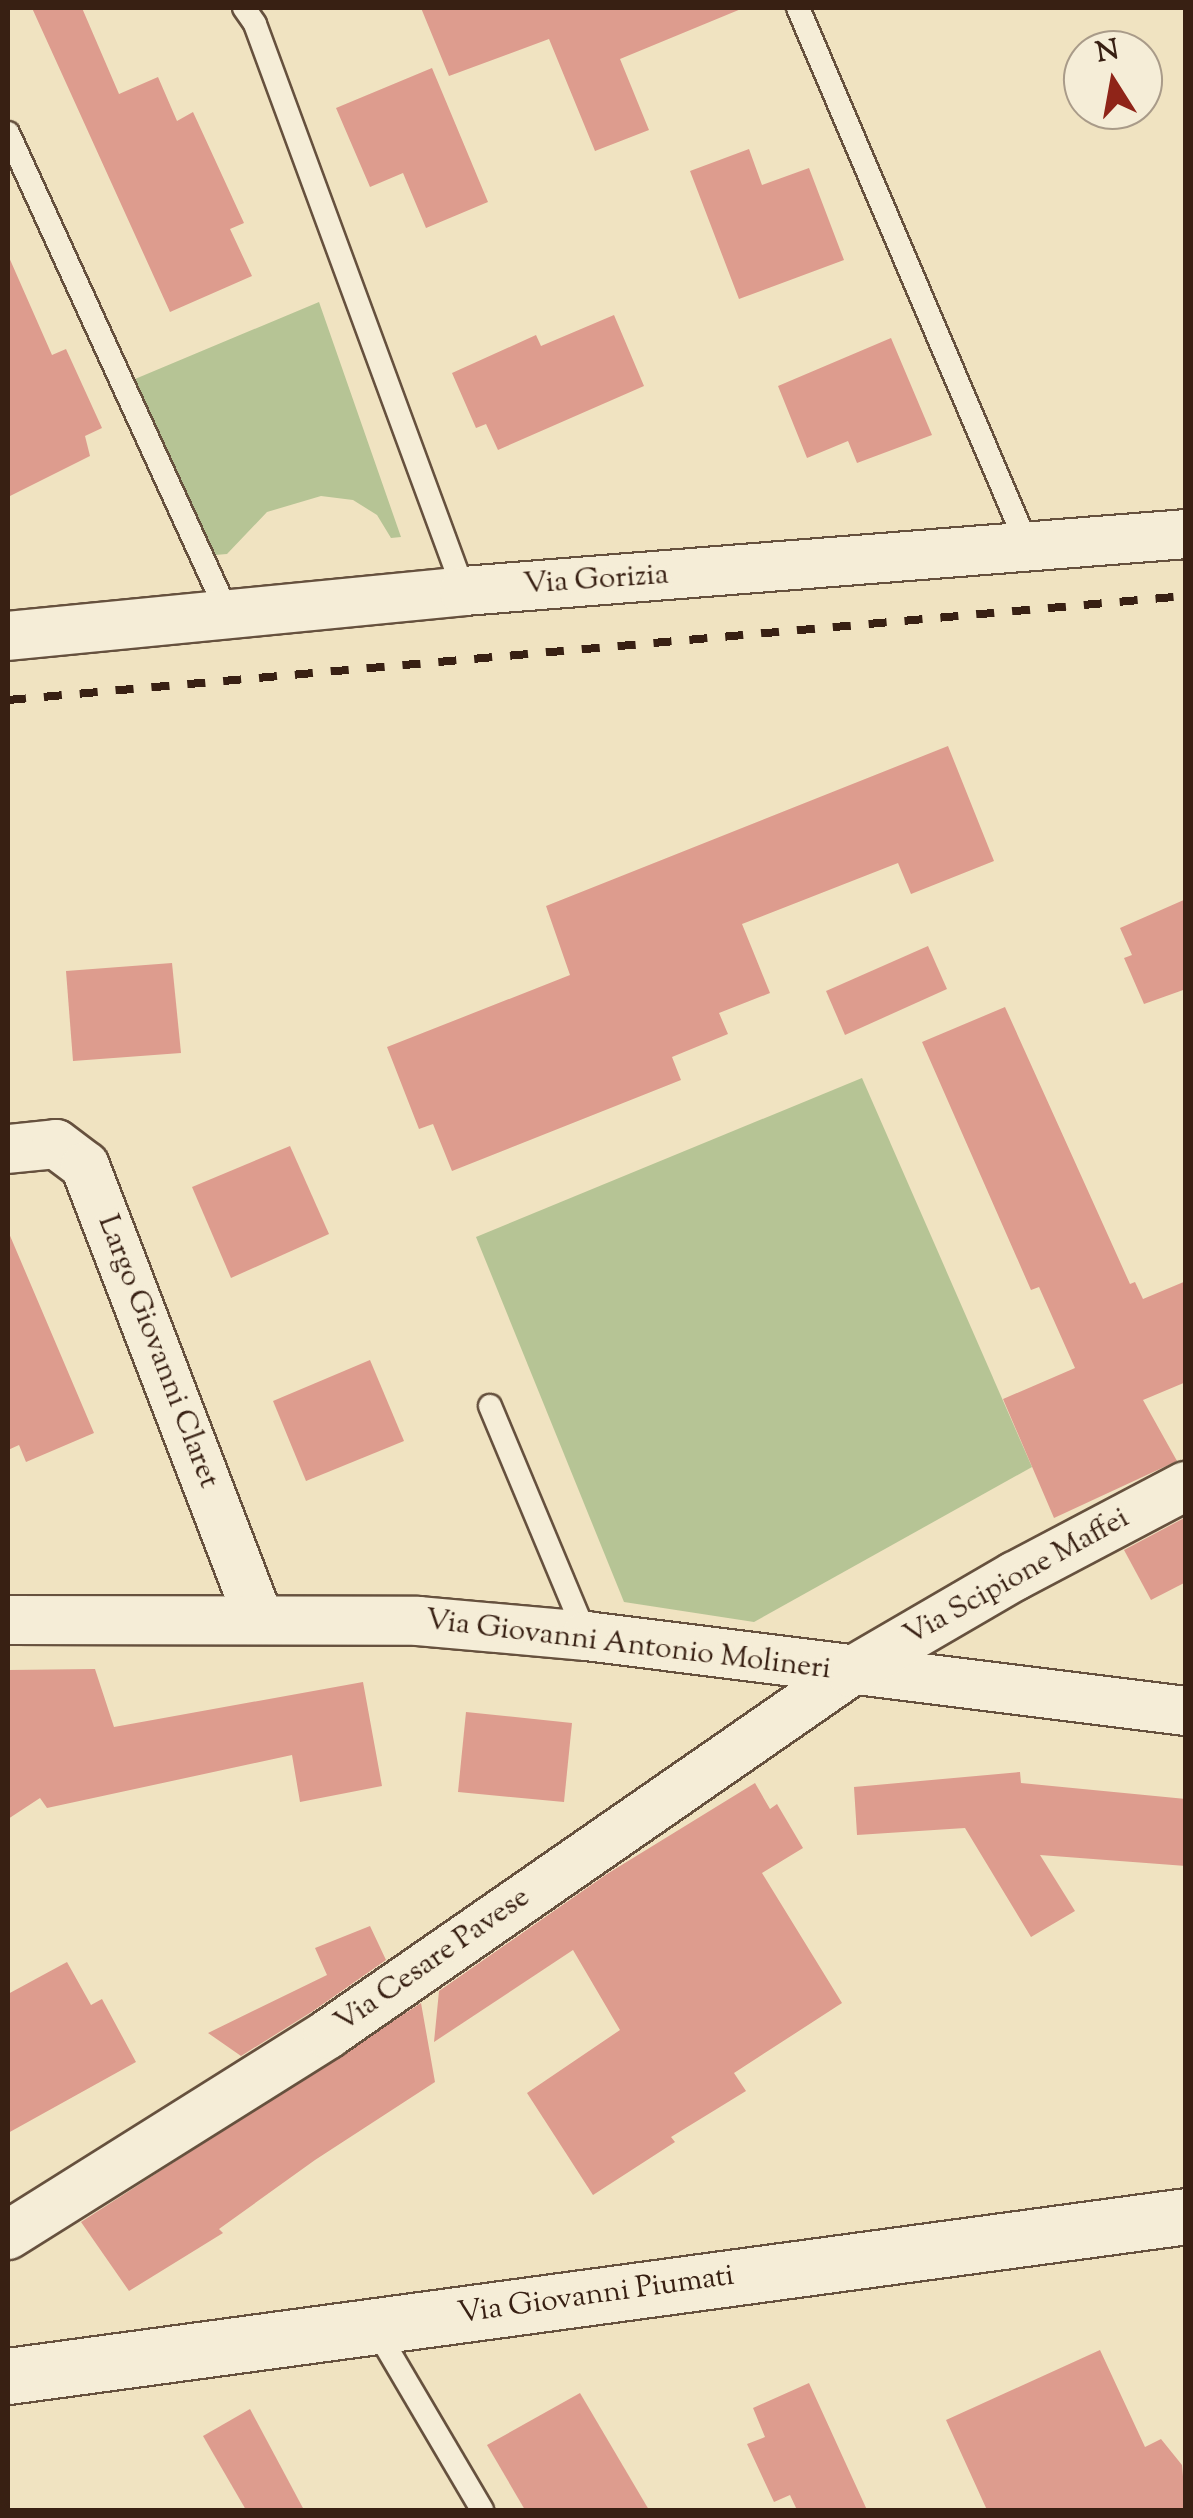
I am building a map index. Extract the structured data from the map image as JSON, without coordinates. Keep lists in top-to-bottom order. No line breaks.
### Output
{"streets":{"street":["Via Gorizia","Largo Giovanni Claret","Via Scipione Maffei","Via Giovanni Antonio Molineri","Via Cesare Pavese","Via Giovanni Piumati"]},"crossings":[["Largo Giovanni Claret","Via Giovanni Antonio Molineri"],["Via Scipione Maffei","Via Giovanni Antonio Molineri"],["Via Scipione Maffei","Via Cesare Pavese"],["Via Giovanni Antonio Molineri","Via Cesare Pavese"]],"north":"top"}
